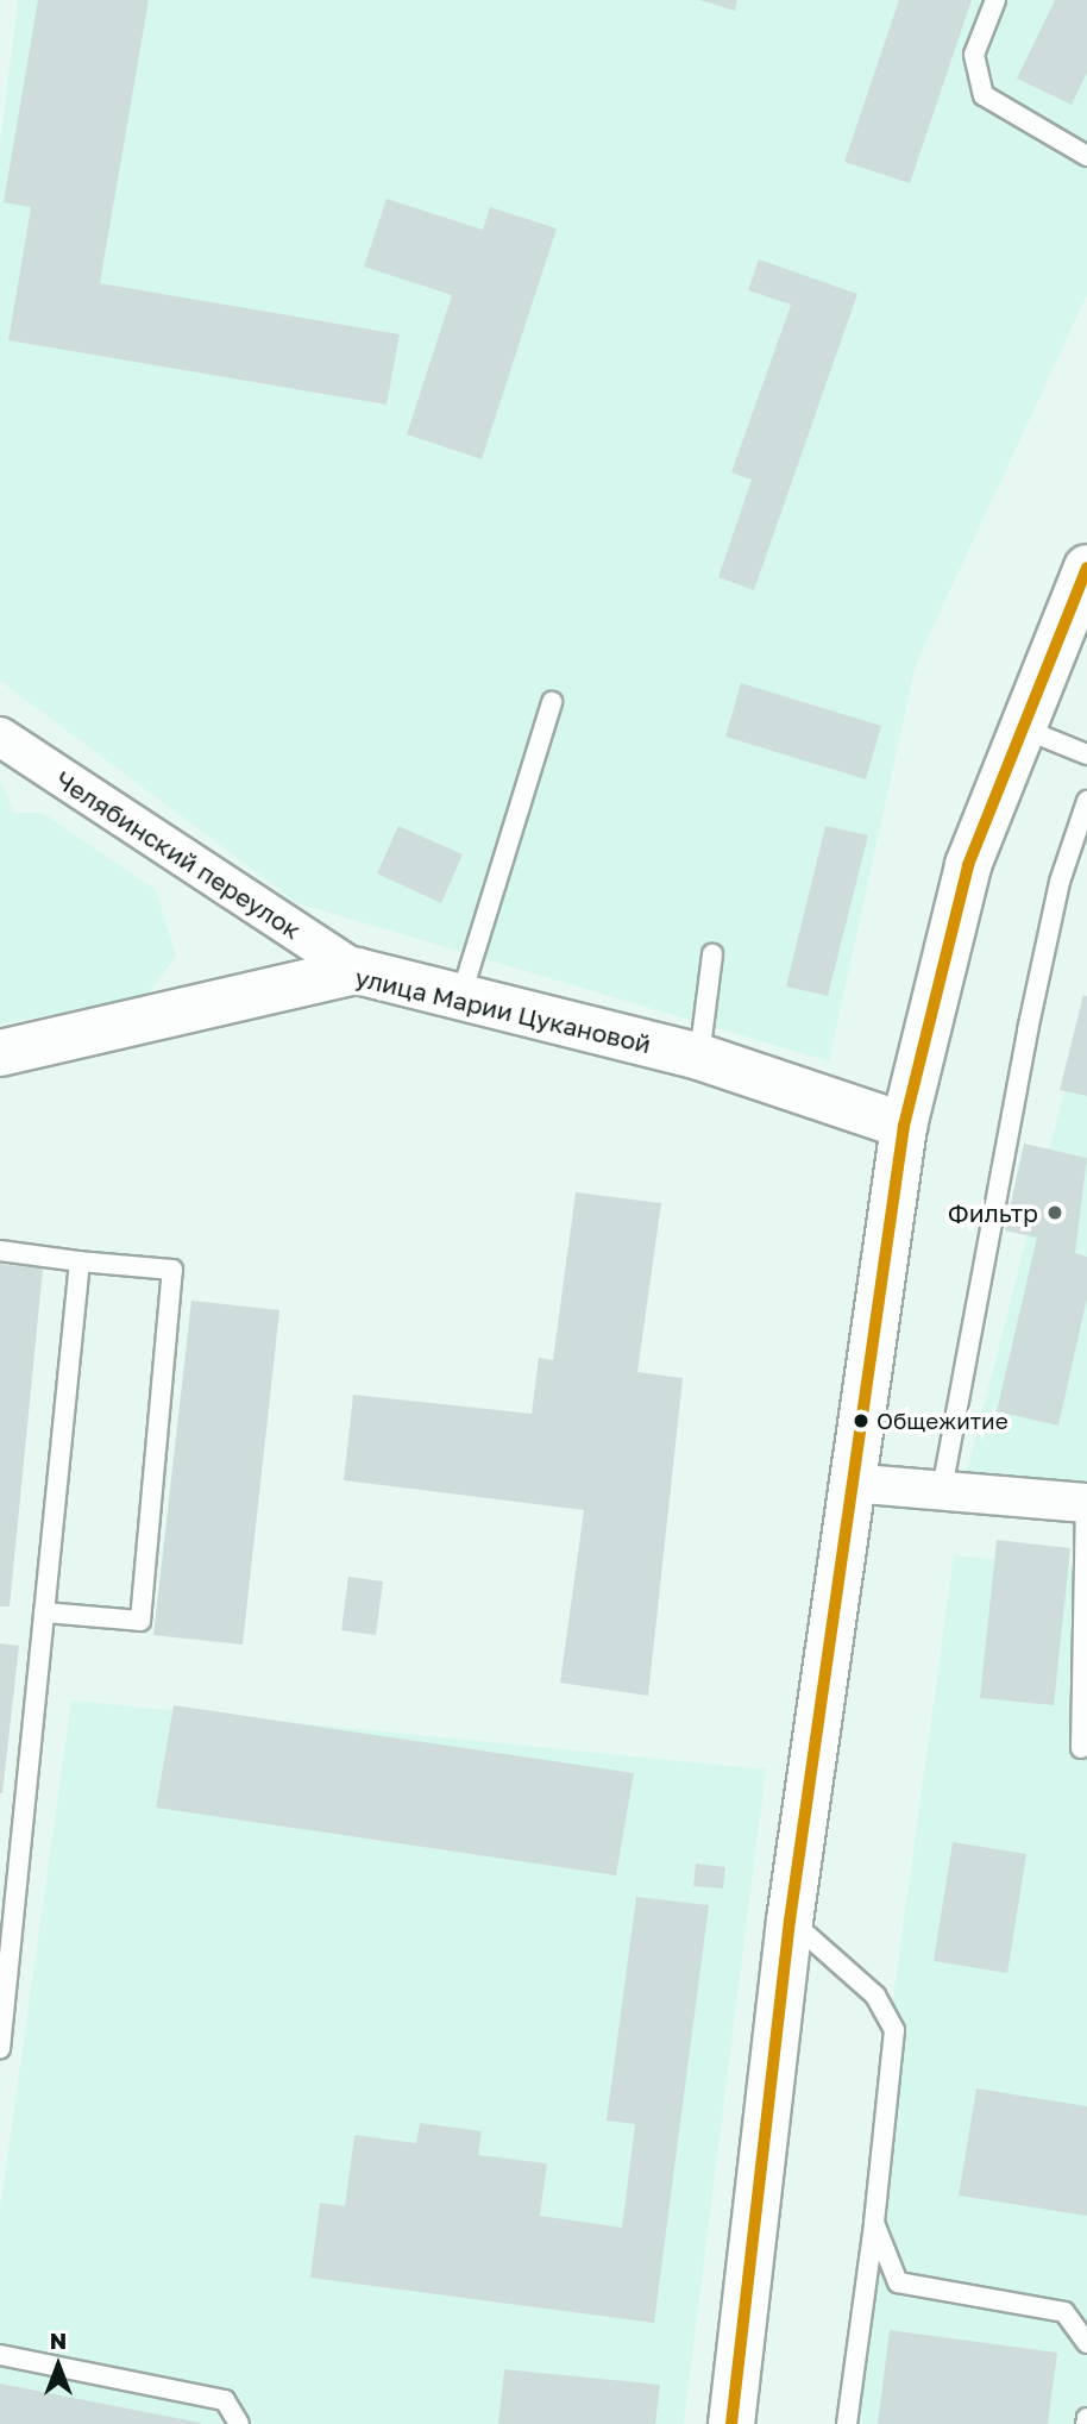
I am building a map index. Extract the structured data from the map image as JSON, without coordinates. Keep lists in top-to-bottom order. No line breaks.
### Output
{"streets":{"main road":["улица Марии Цукановой"],"street":["Челябинский переулок"]},"crossings":[["Челябинский переулок","улица Марии Цукановой"]],"places":["Фильтр","Общежитие"],"north":"top"}
